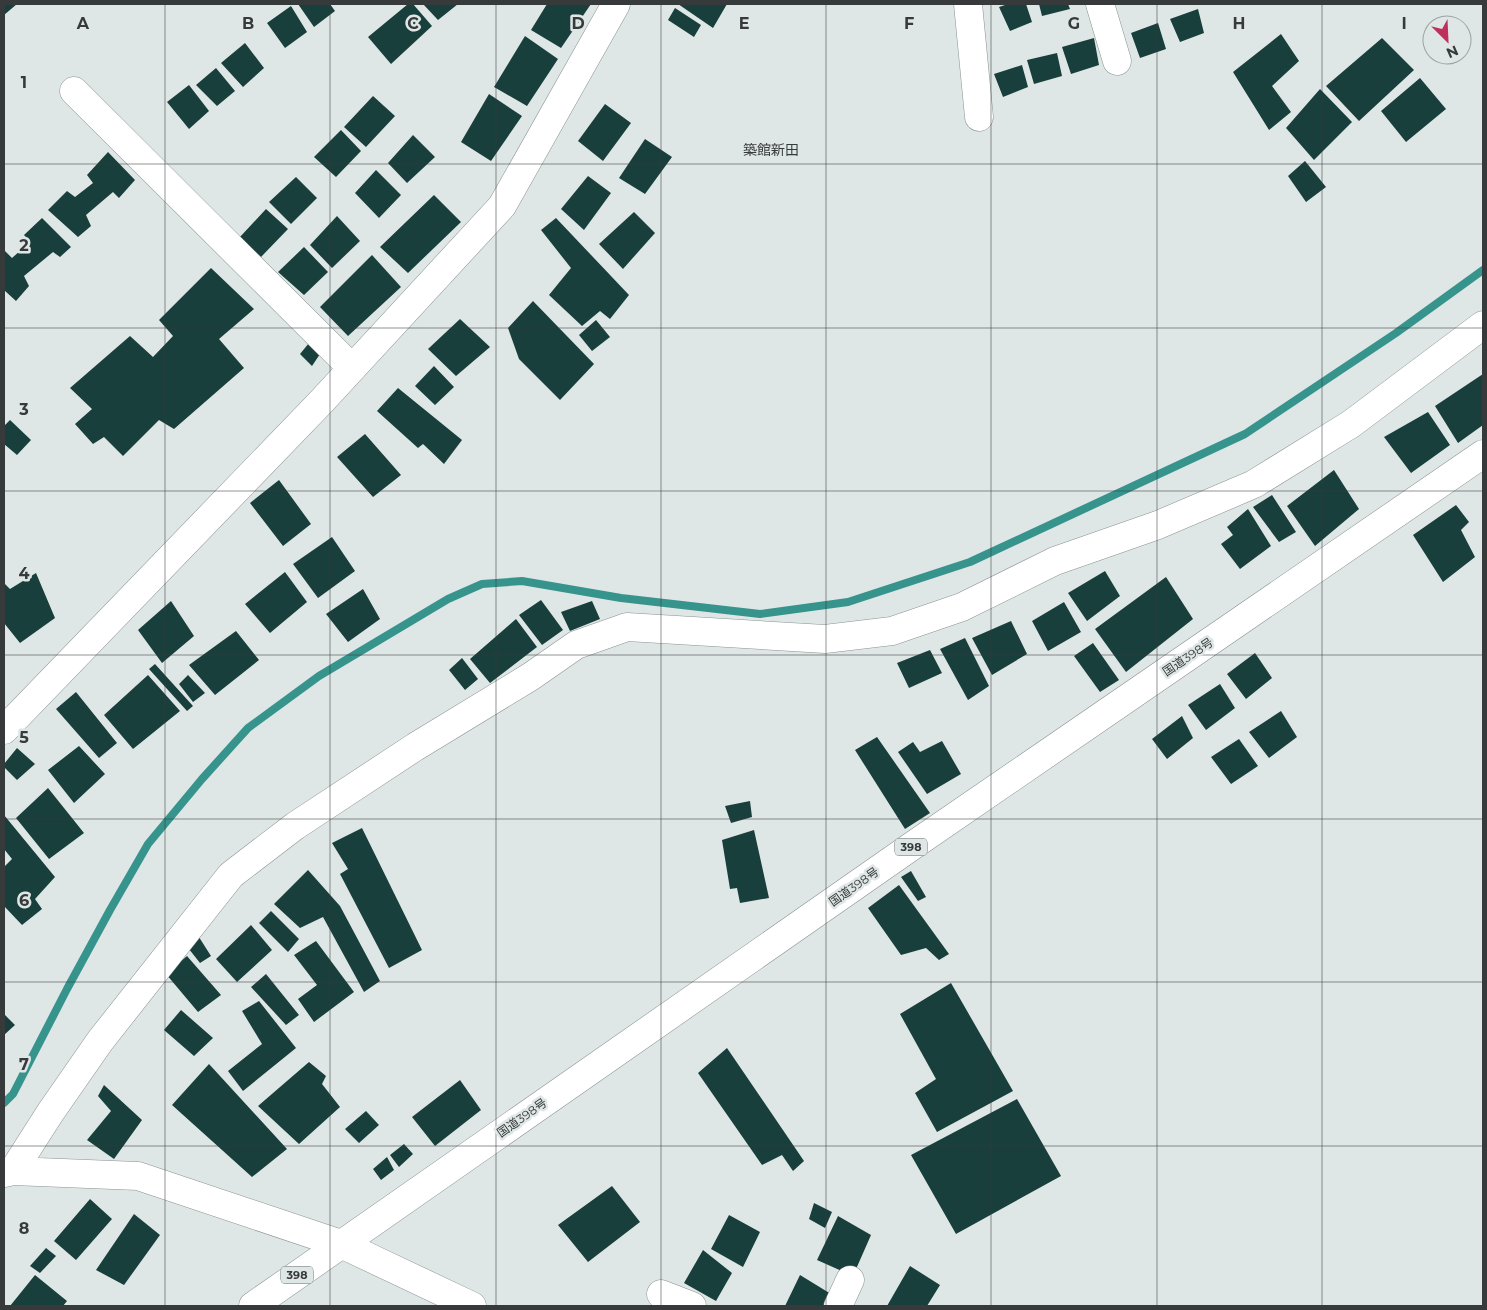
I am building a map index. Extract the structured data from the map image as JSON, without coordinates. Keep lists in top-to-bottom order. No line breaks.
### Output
{"streets":{"main road":["国道398号","398"]},"districts":["築館新田"],"north":"bottom right","grid":{"columns":["A","B","C","D","E","F","G","H","I"],"rows":["1","2","3","4","5","6","7","8"]}}
